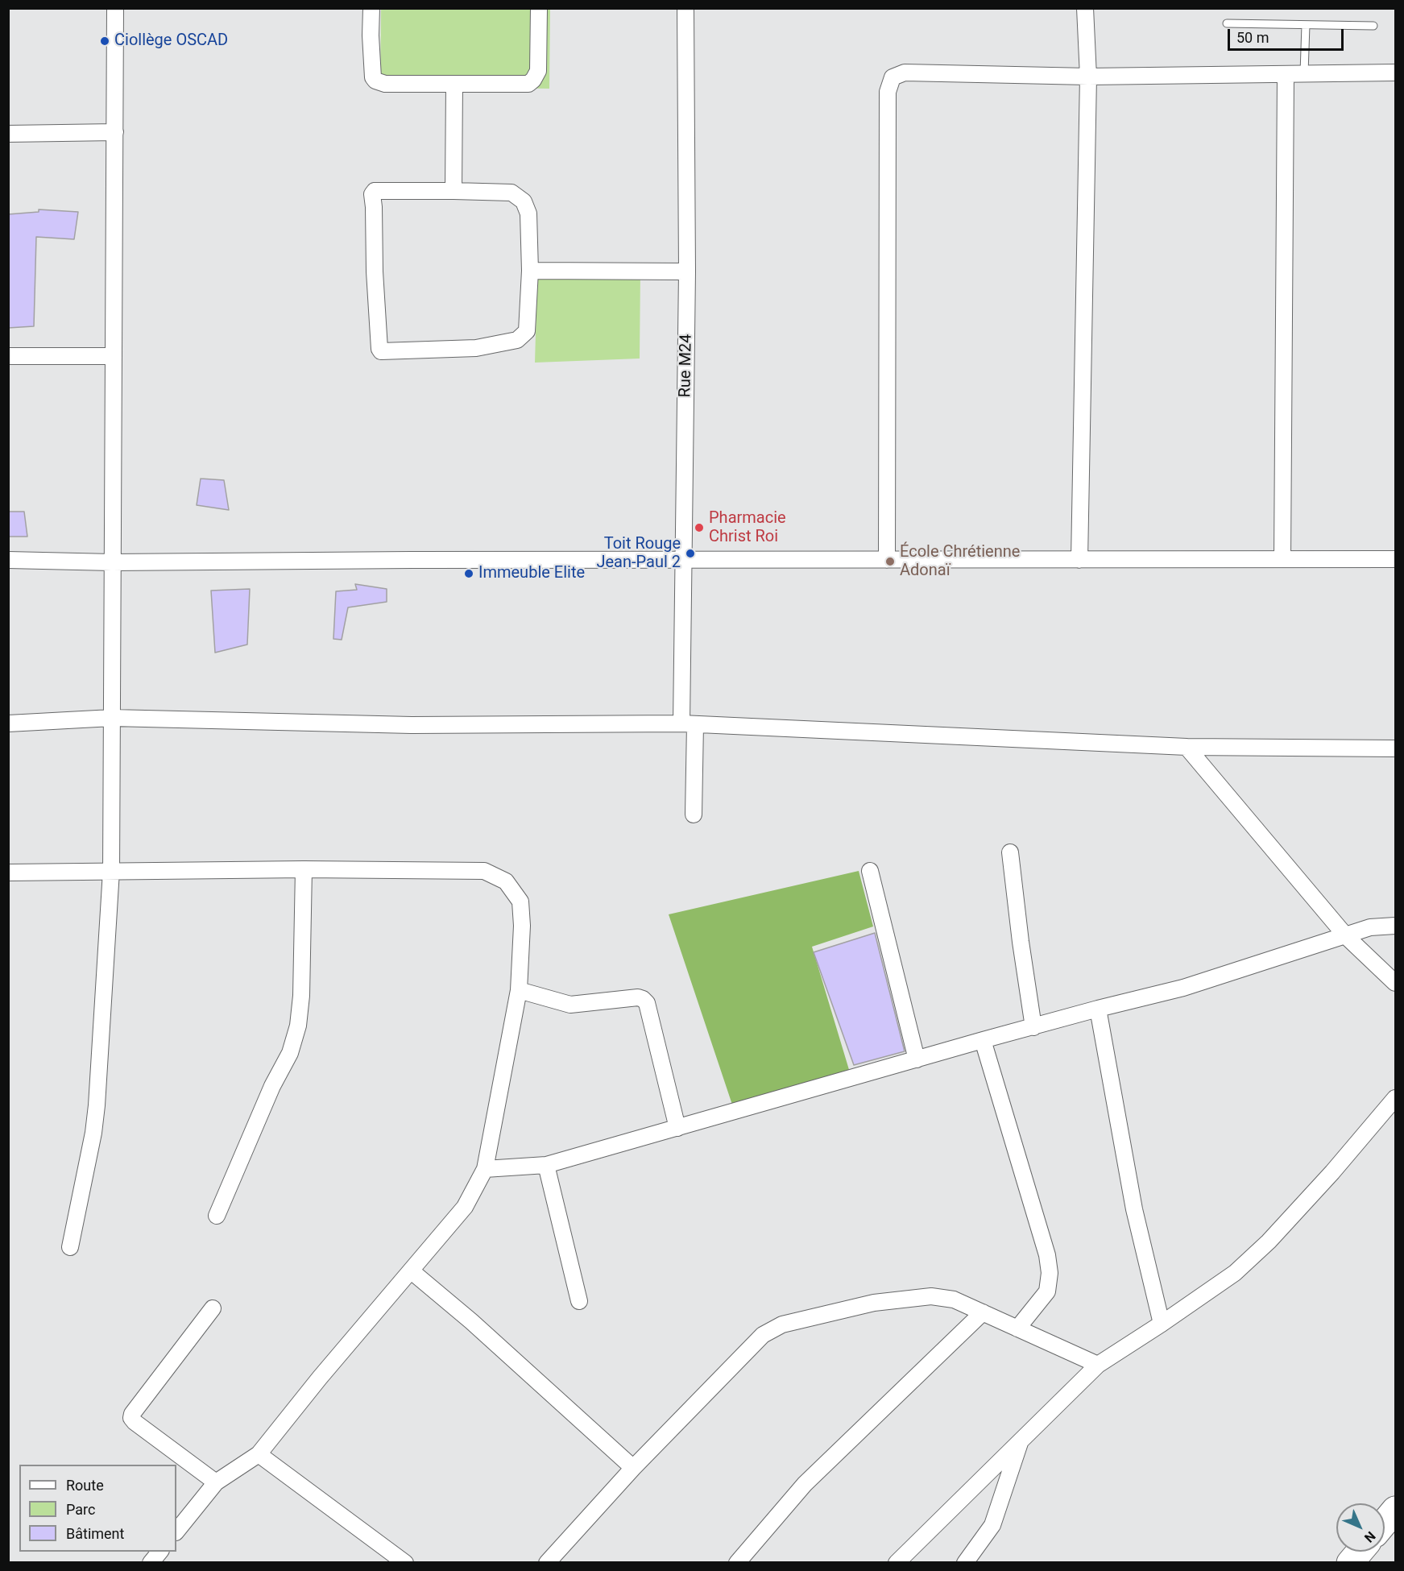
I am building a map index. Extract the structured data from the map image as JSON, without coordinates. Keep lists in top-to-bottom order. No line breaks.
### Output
{"streets":{"street":["Rue M24"]},"places":["Ciollège OSCAD","Pharmacie Christ Roi","Toit Rouge Jean-Paul 2","École Chrétienne Adonaï","Immeuble Elite"],"legend":["Route","Parc","Bâtiment"],"scale_bar":"50 m","north":"bottom right"}
